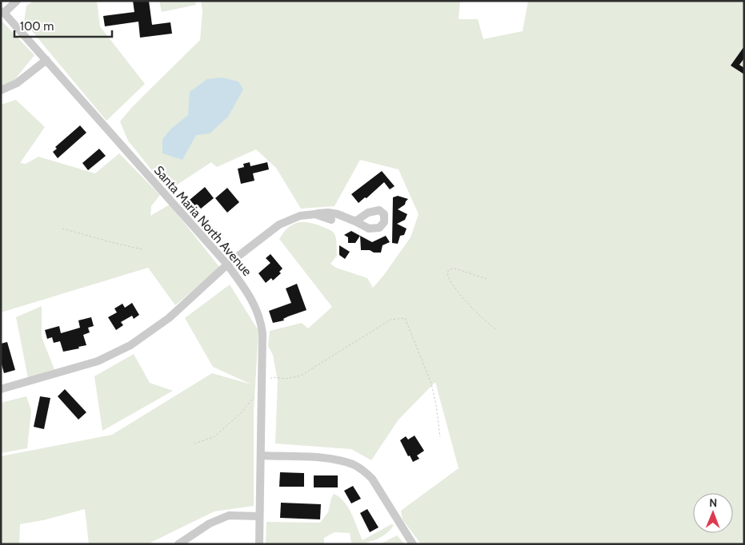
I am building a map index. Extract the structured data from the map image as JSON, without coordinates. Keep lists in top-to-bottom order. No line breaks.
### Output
{"streets":{"street":["Santa Maria North Avenue"]},"scale_bar":"100 m","north":"top"}
